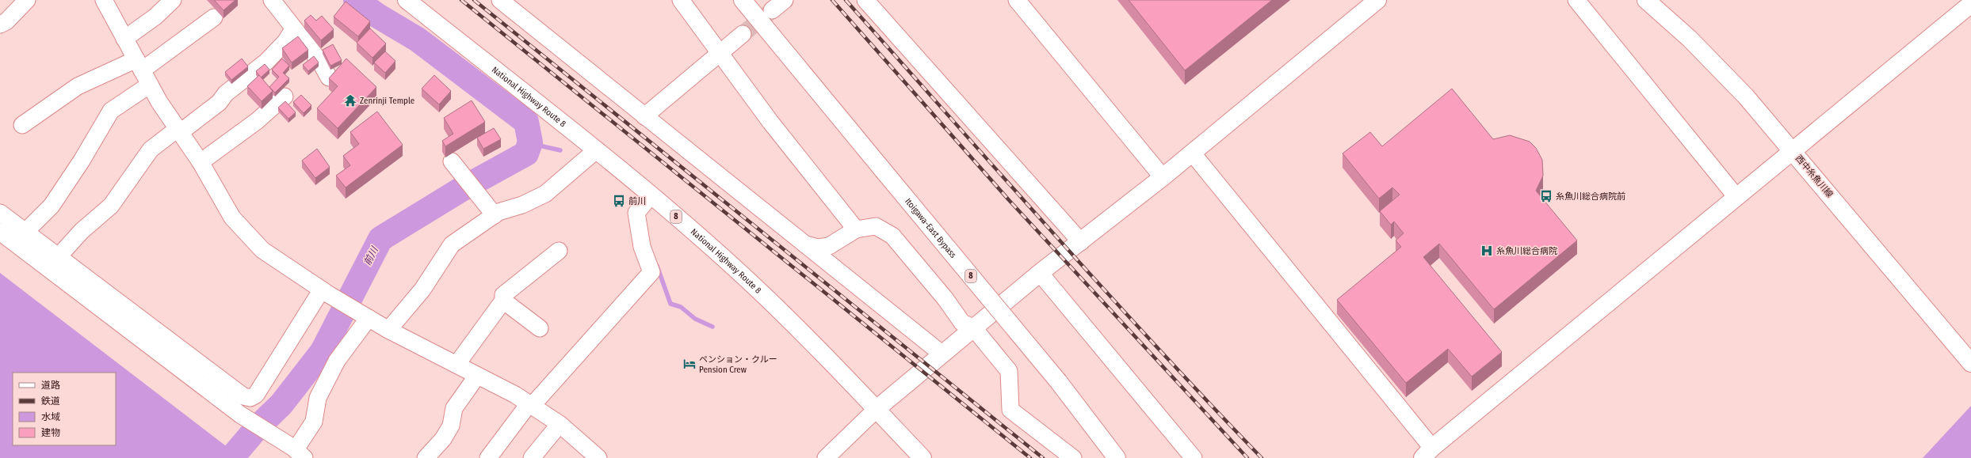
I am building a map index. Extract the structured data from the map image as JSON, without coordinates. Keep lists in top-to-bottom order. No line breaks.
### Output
{"streets":{"main road":["National Highway Route 8","西中糸魚川線","8","Itoigawa-East Bypass"]},"water":["前川"],"places":{"temple":["Zenrinji Temple"],"bus stop":["糸魚川総合病院前","前川"],"hospital":["糸魚川総合病院"],"hotel":["ペンション・クルー Pension Crew"]},"legend":["道路","鉄道","水域","建物"]}
